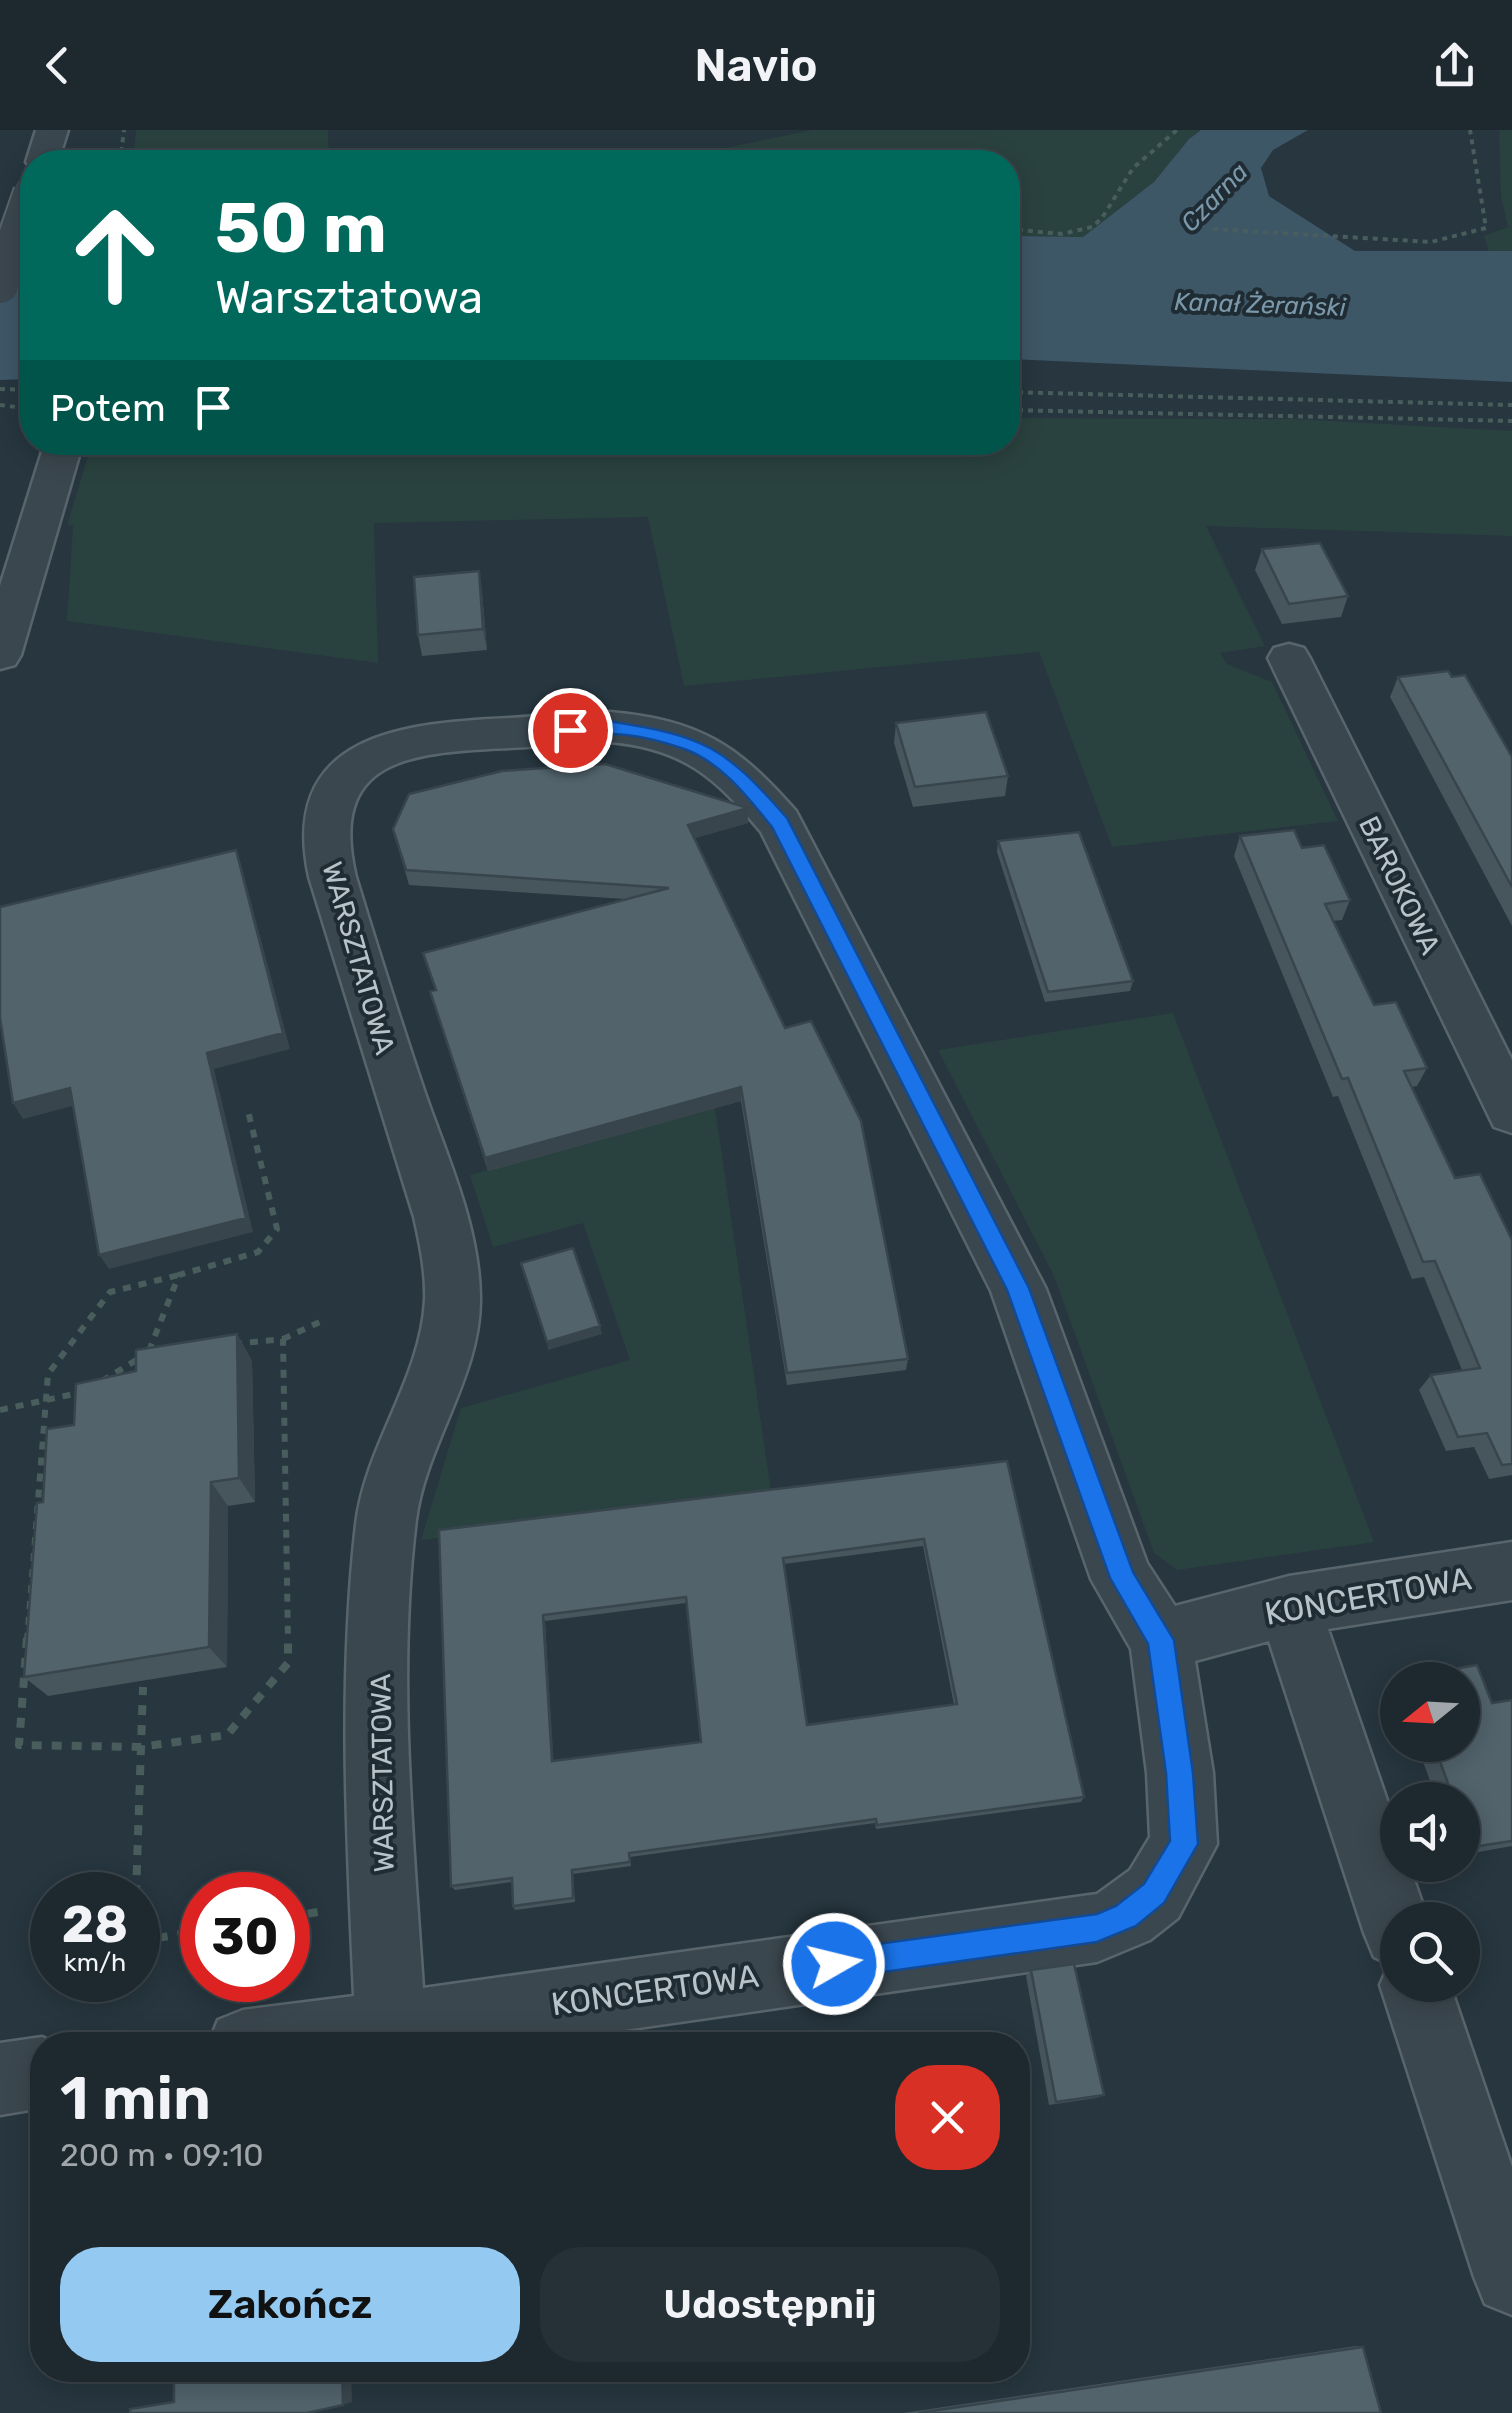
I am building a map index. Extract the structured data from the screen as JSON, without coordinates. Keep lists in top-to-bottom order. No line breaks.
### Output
{"streets":{"street":["BAROKOWA","WARSZTATOWA","KONCERTOWA"]},"crossings":[["WARSZTATOWA","KONCERTOWA"]],"water":["Czarna","Kanał Żerański"],"north":"left","page":{"header":"Navio","turn":["50 m","Warsztatowa"],"then":"Potem","speed":"28 km/h","limit":"30","heading":["1 min","200 m · 09:10"],"buttons":["Zakończ","Udostępnij"]}}
